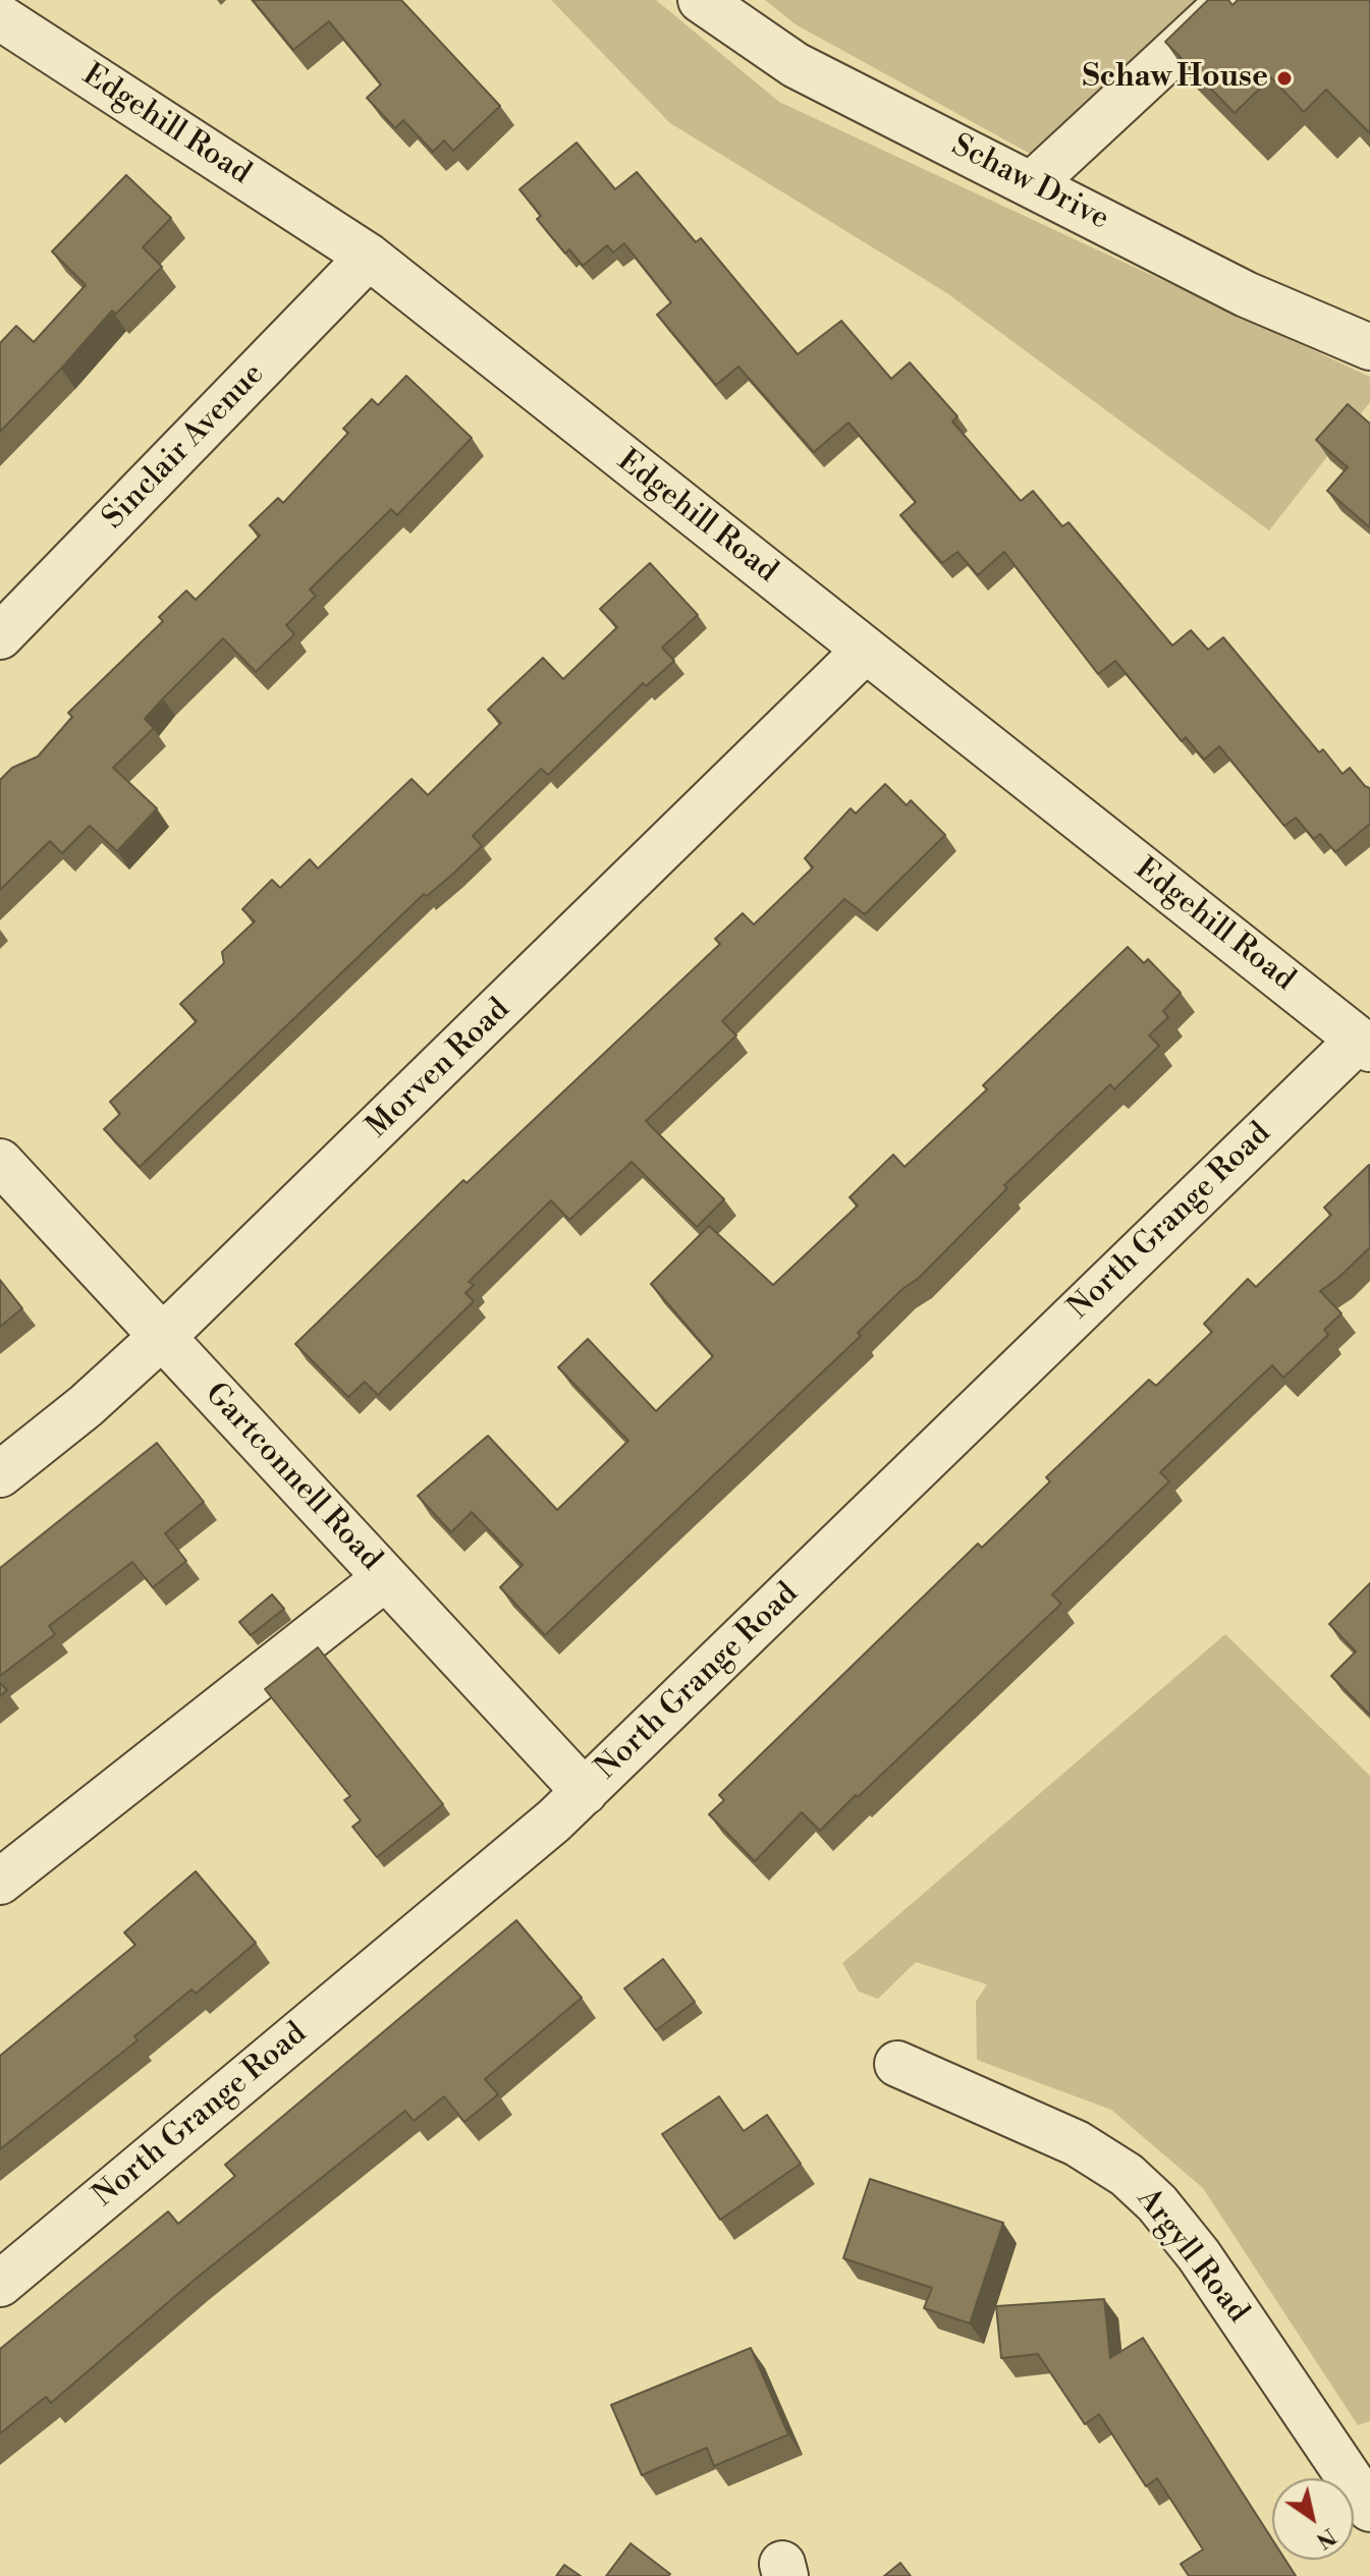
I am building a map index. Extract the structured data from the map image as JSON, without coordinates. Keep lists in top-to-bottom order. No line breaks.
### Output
{"streets":{"street":["Edgehill Road","Schaw Drive","Sinclair Avenue","Morven Road","North Grange Road","Gartconnell Road","Argyll Road"]},"crossings":[["Edgehill Road","Sinclair Avenue"],["Edgehill Road","Morven Road"],["Edgehill Road","North Grange Road"],["Morven Road","Gartconnell Road"],["North Grange Road","Gartconnell Road"]],"places":["Schaw House"],"north":"bottom right"}
